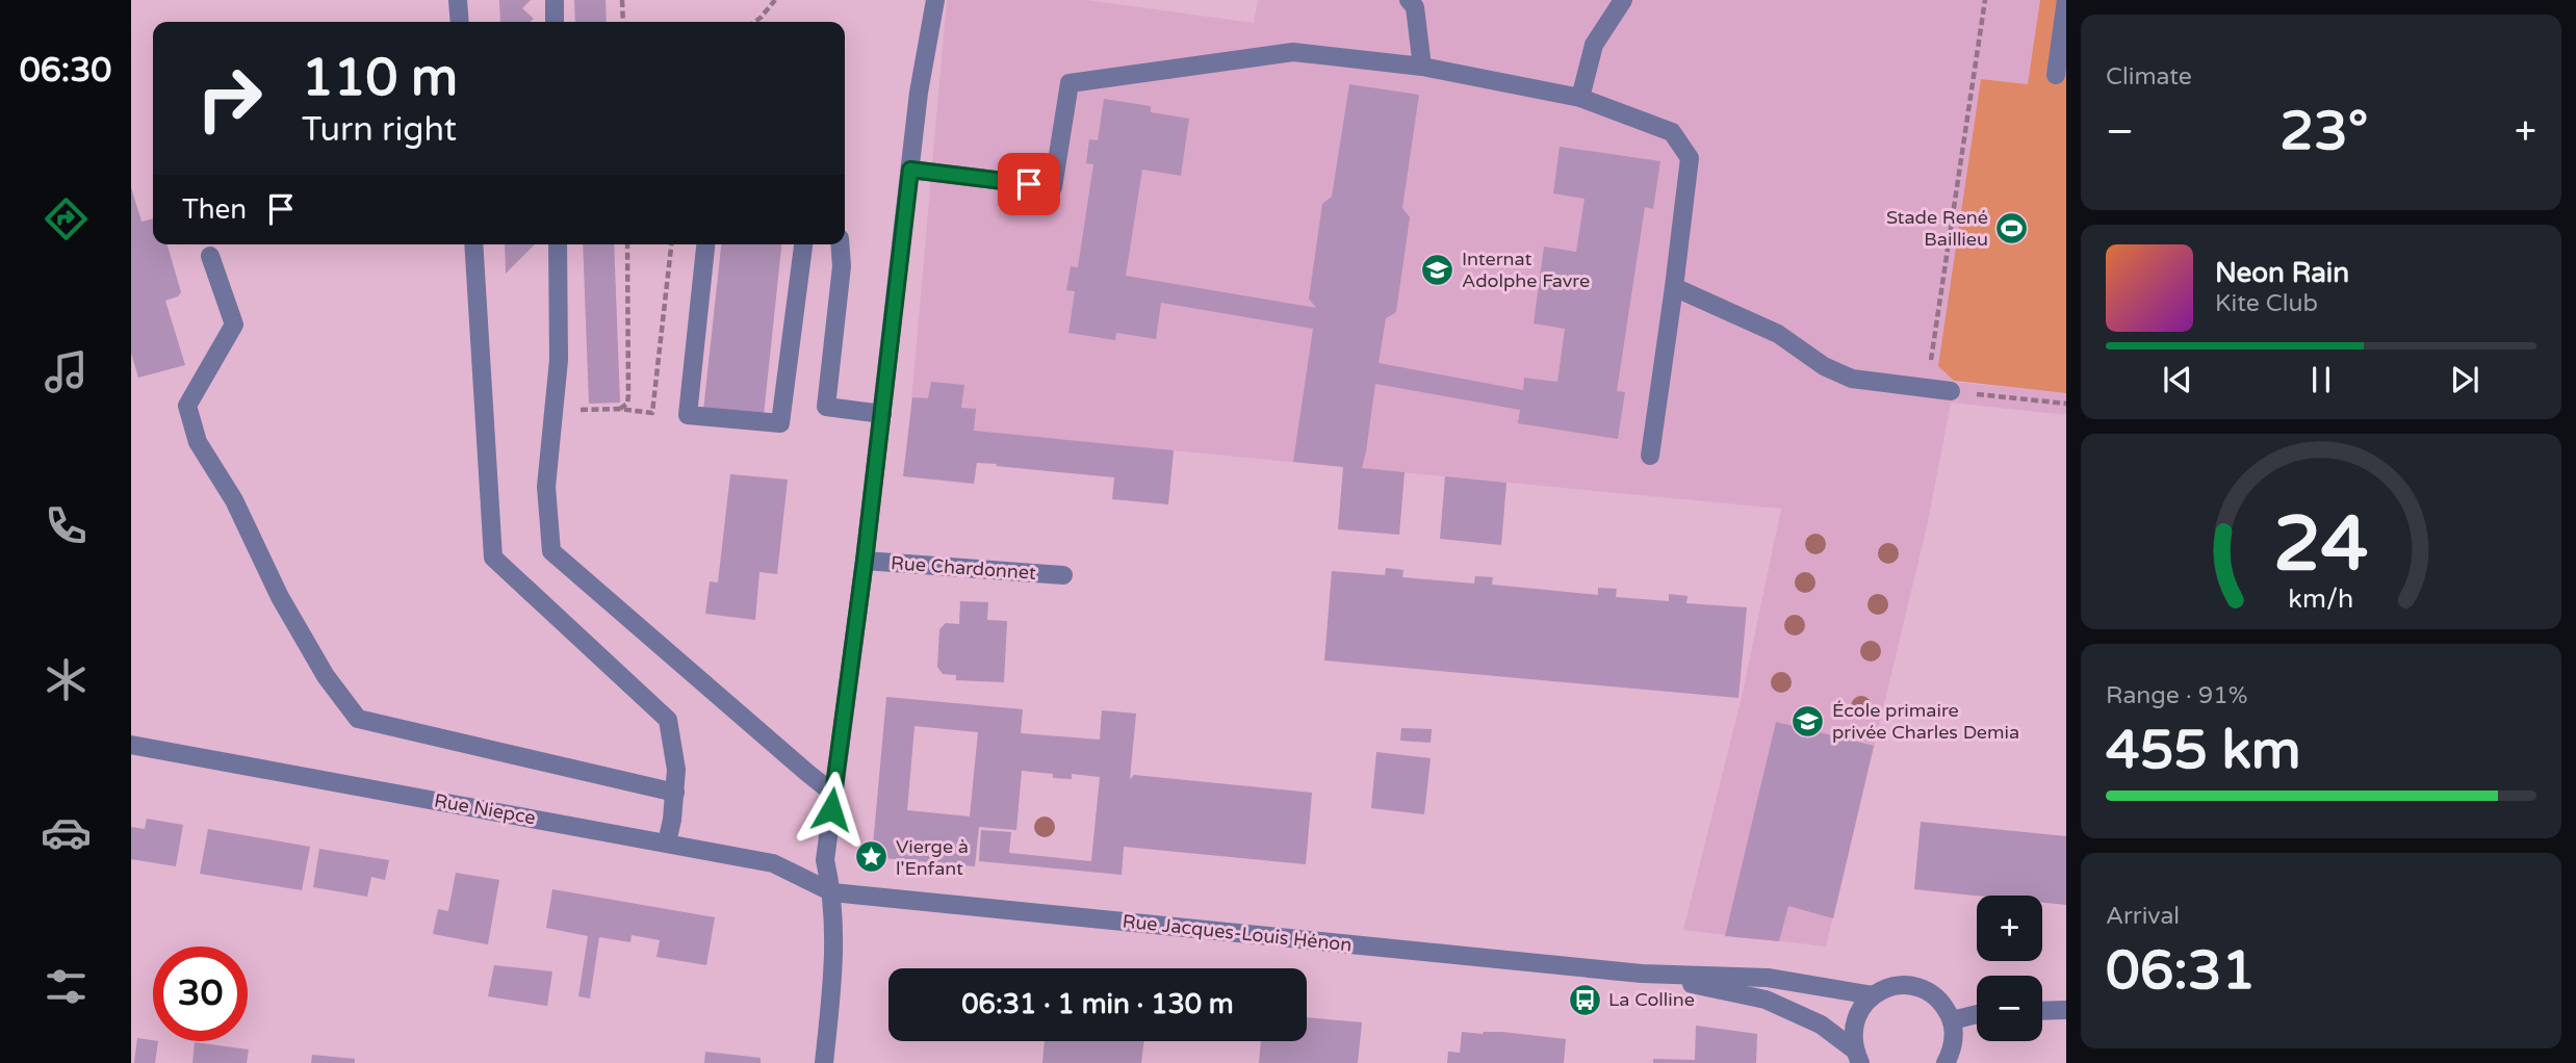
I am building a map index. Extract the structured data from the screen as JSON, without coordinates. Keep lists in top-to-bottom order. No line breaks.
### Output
{"streets":{"street":["Rue Chardonnet","Rue Niepce","Rue Jacques-Louis Hénon"]},"crossings":[["Rue Niepce","Rue Jacques-Louis Hénon"]],"places":{"sports":["Stade René Baillieu"],"school or university":["Internat Adolphe Favre","École primaire privée Charles Demia"],"place":["Vierge à l'Enfant"],"bus stop":["La Colline"]},"page":{"tabs":"06:30","tile":["Climate",["Range · 91%","455 km"],["Arrival","06:31"]],"turn":["110 m","Turn right"],"heat":["−","23°","+"],"then":"Then","song":["Neon Rain","Kite Club"],"map_buttons":["+","−"],"limit":"30","trip":"06:31 · 1 min · 130 m","gauge":["24","km/h"]}}
